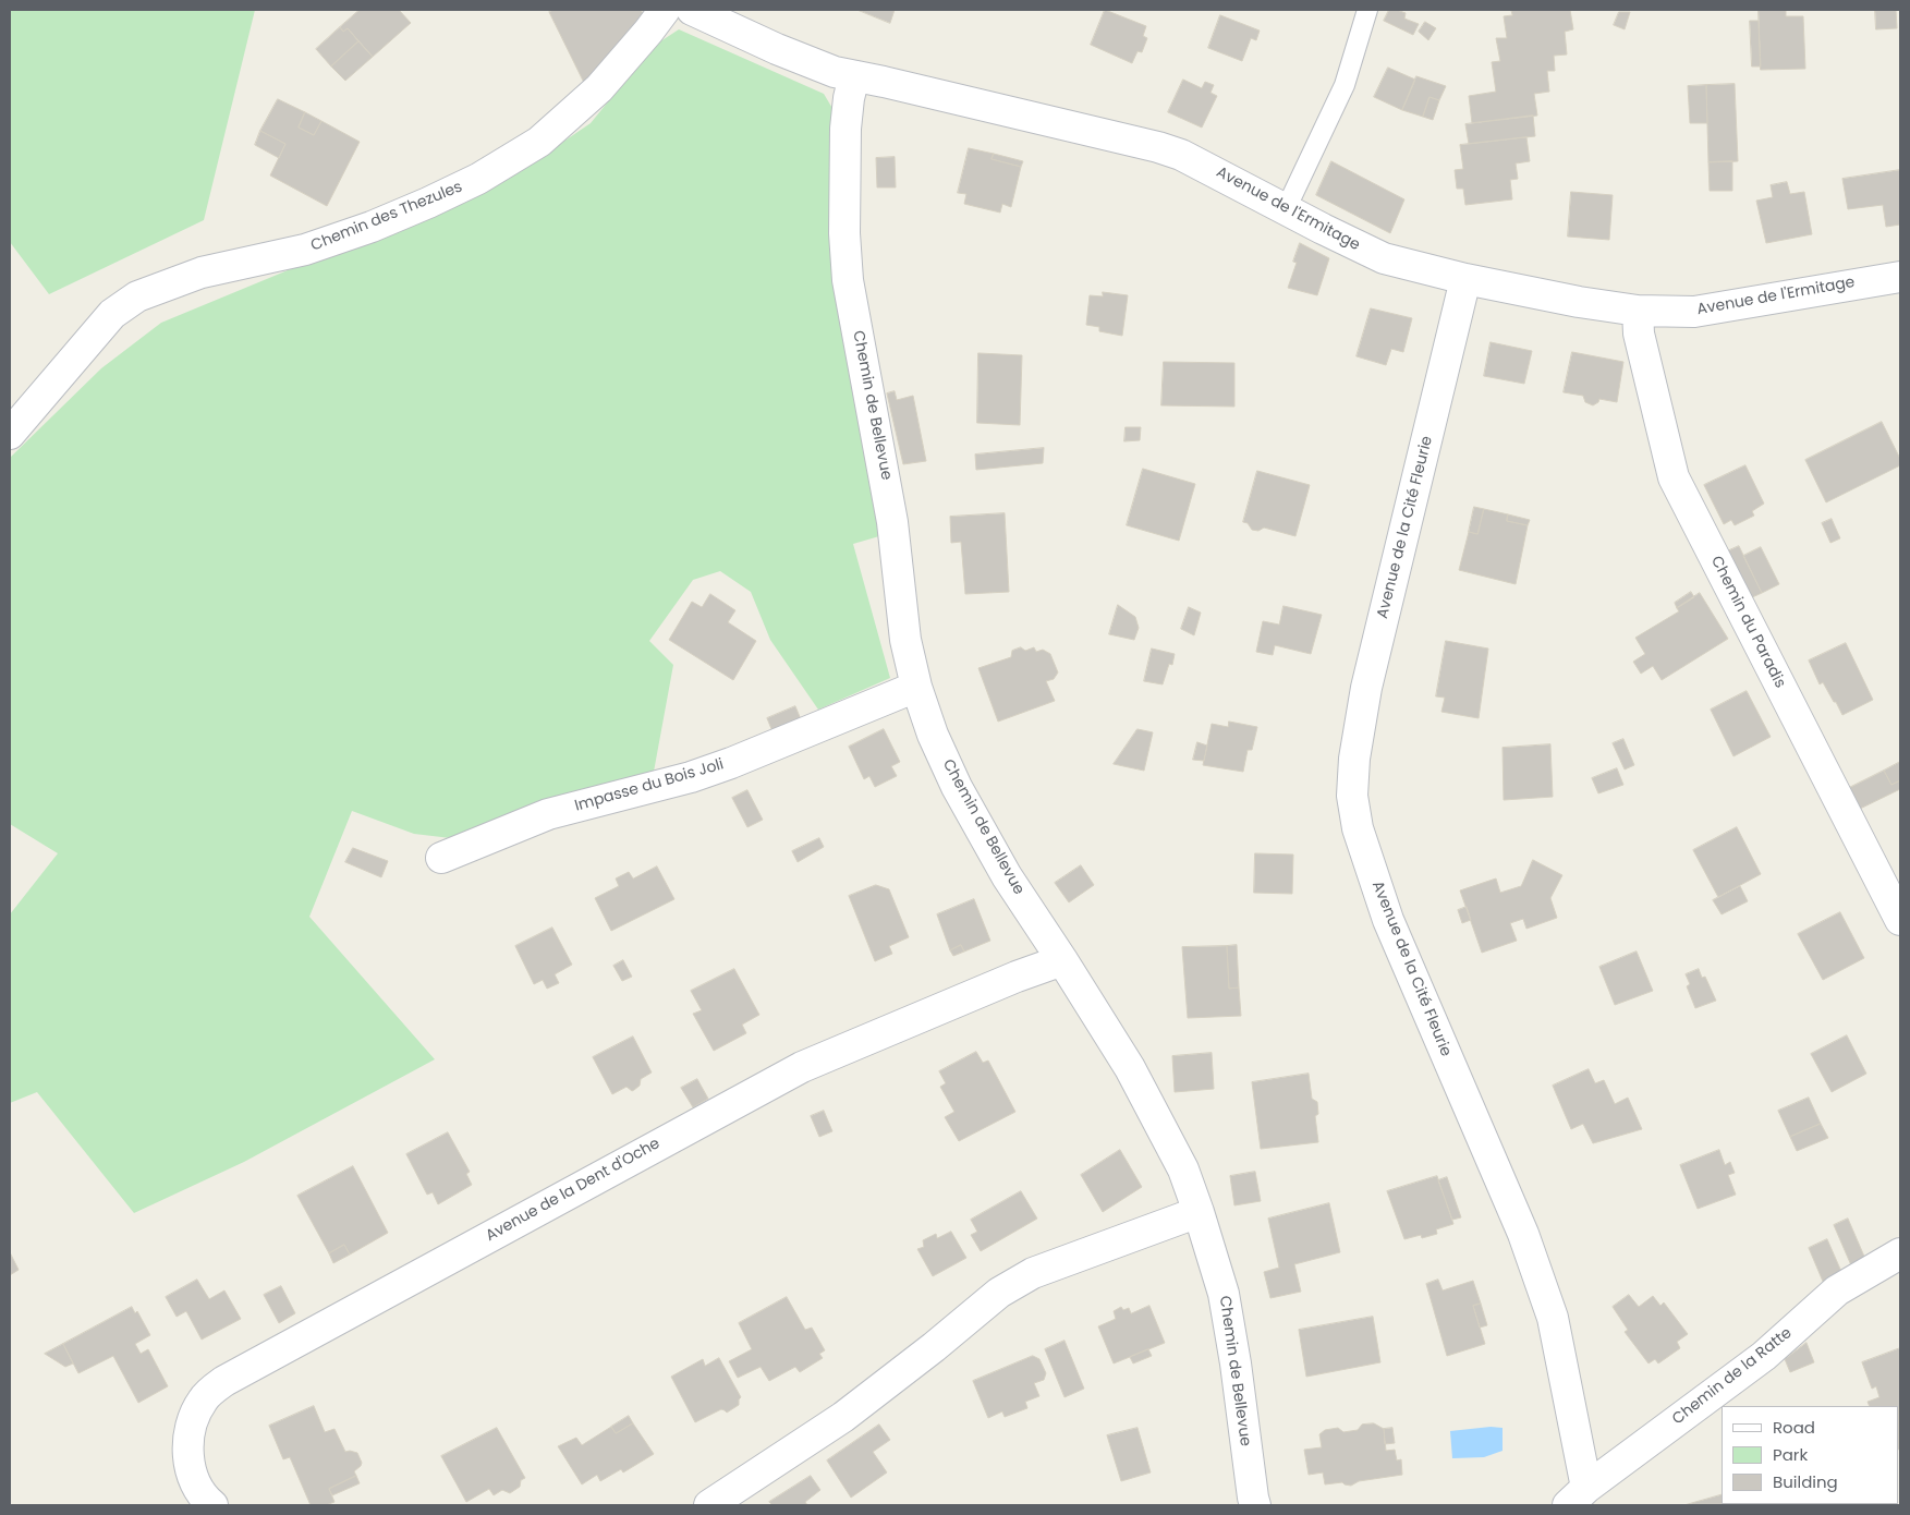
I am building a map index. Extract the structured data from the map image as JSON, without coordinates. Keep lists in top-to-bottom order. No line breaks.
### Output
{"streets":{"street":["Avenue de l'Ermitage","Chemin des Thezules","Chemin de Bellevue","Avenue de la Cité Fleurie","Chemin du Paradis","Impasse du Bois Joli","Avenue de la Dent d'Oche","Chemin de la Ratte"]},"crossings":[["Avenue de l'Ermitage","Chemin de Bellevue"],["Avenue de l'Ermitage","Avenue de la Cité Fleurie"],["Avenue de l'Ermitage","Chemin du Paradis"],["Chemin de Bellevue","Impasse du Bois Joli"],["Chemin de Bellevue","Avenue de la Dent d'Oche"],["Avenue de la Cité Fleurie","Chemin de la Ratte"]],"legend":["Road","Park","Building"]}
